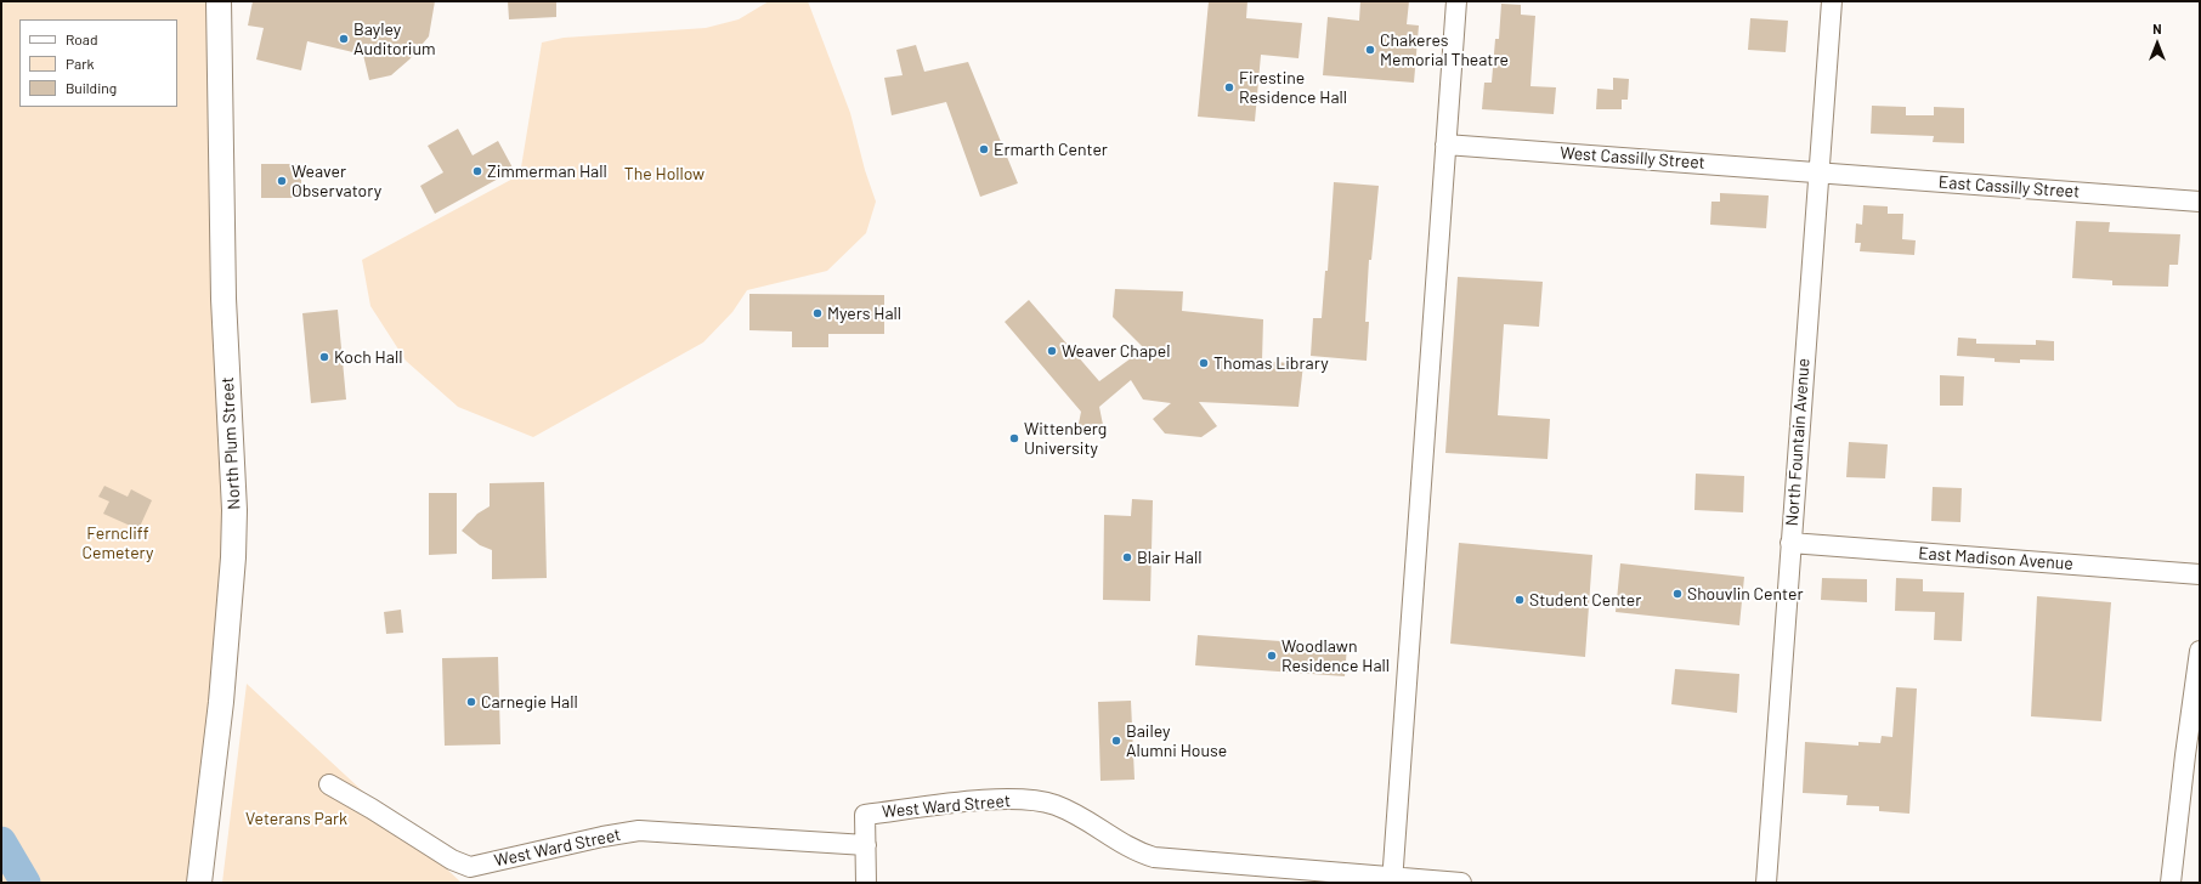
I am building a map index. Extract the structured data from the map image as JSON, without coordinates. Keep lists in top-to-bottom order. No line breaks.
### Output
{"streets":{"main road":["North Plum Street"],"street":["West Cassilly Street","East Cassilly Street","North Fountain Avenue","East Madison Avenue","West Ward Street"]},"crossings":[["West Cassilly Street","East Cassilly Street"],["West Cassilly Street","North Fountain Avenue"],["East Cassilly Street","North Fountain Avenue"],["North Fountain Avenue","East Madison Avenue"]],"parks":["The Hollow","Ferncliff Cemetery","Veterans Park"],"places":["Bayley Auditorium","Chakeres Memorial Theatre","Firestine Residence Hall","Ermarth Center","Zimmerman Hall","Weaver Observatory","Myers Hall","Weaver Chapel","Koch Hall","Thomas Library","Wittenberg University","Blair Hall","Shouvlin Center","Student Center","Woodlawn Residence Hall","Carnegie Hall","Bailey Alumni House"],"legend":["Road","Park","Building"],"north":"top"}
